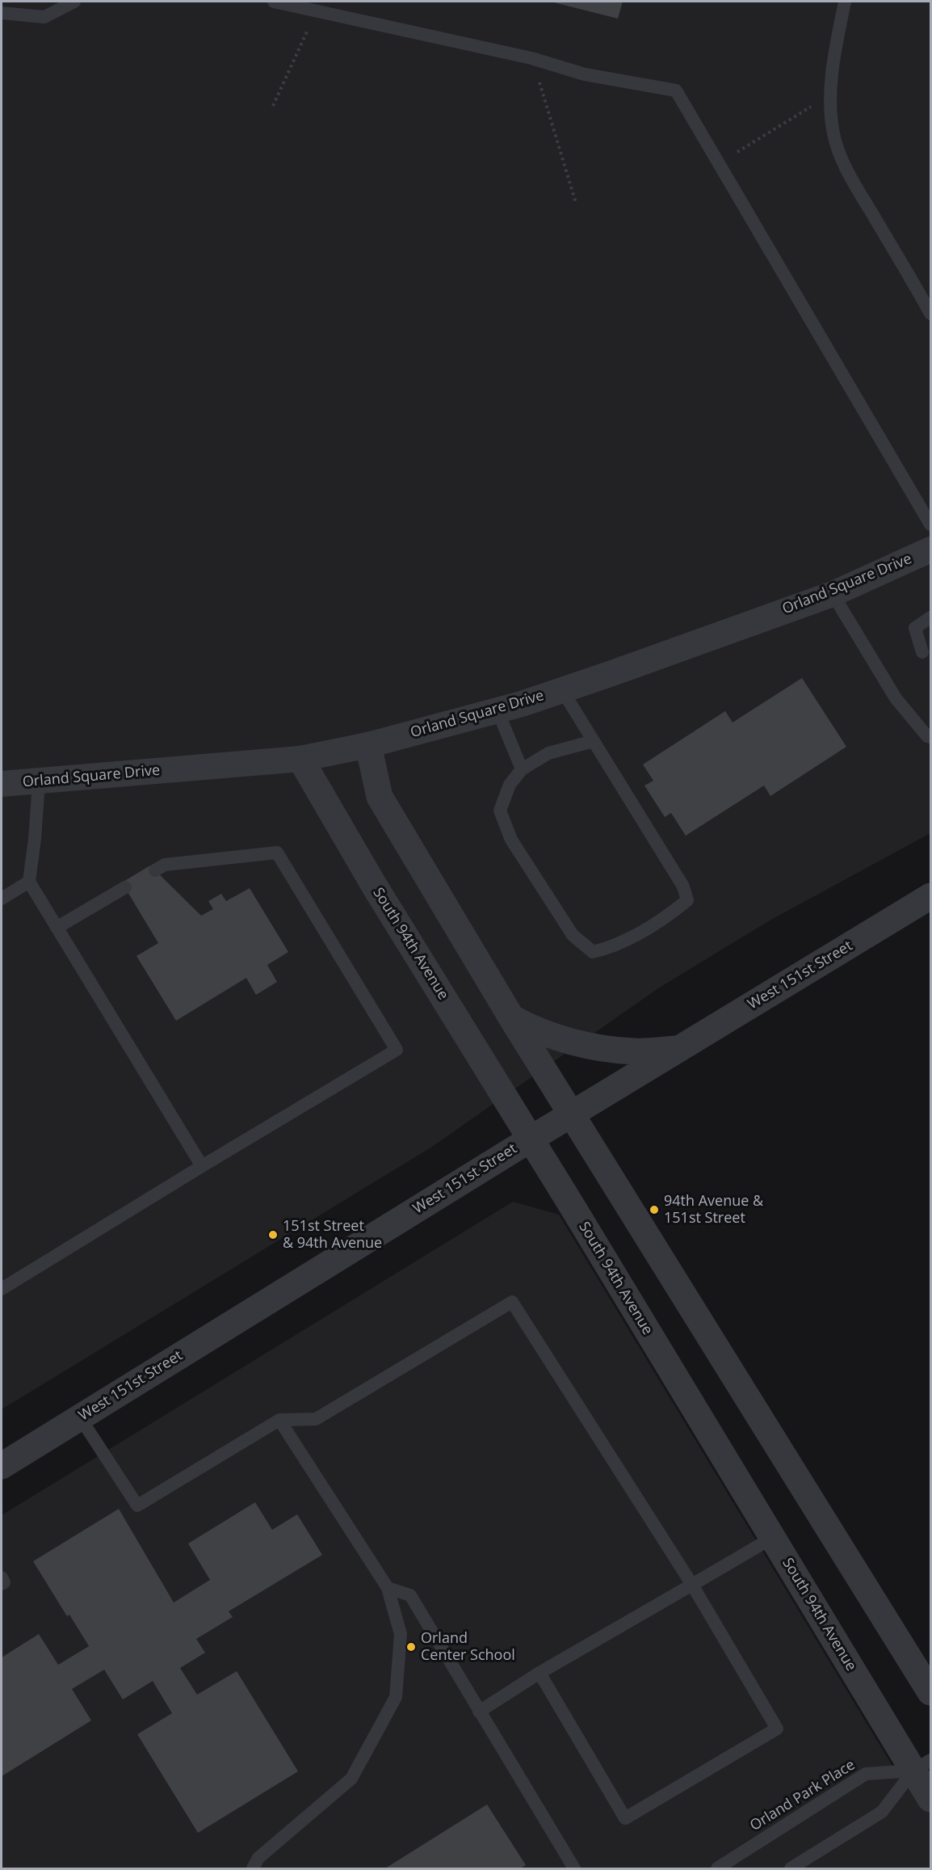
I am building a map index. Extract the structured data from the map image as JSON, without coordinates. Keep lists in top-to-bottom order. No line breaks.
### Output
{"streets":{"street":["Orland Square Drive","South 94th Avenue","West 151st Street"],"lane":["Orland Park Place"]},"crossings":[["Orland Square Drive","South 94th Avenue"],["South 94th Avenue","West 151st Street"],["South 94th Avenue","Orland Park Place"]],"places":["94th Avenue & 151st Street","151st Street & 94th Avenue","Orland Center School"]}
